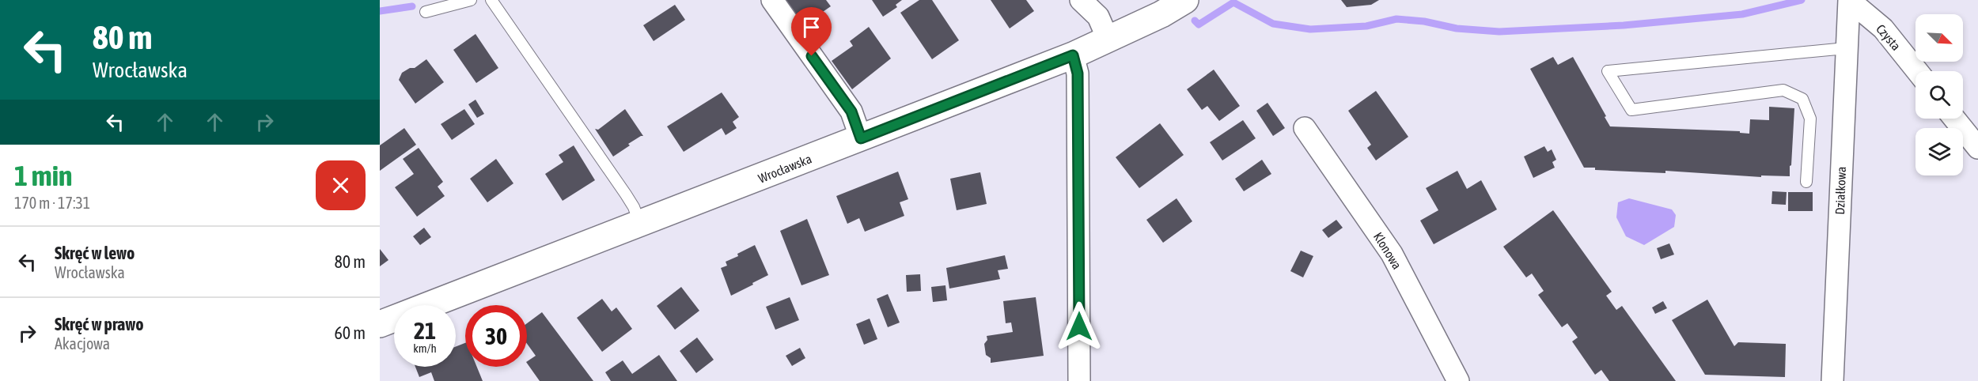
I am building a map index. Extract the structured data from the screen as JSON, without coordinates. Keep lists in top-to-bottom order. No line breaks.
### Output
{"streets":{"main road":["Wrocławska"],"street":["Czysta","Działkowa","Klonowa"]},"crossings":[["Czysta","Działkowa"]],"north":"bottom right","page":{"turn":["80 m","Wrocławska"],"heading":["1 min","170 m · 17:31"],"list":[{"name":"Skręć w lewo","note":"Wrocławska","value":"80 m"},{"name":"Skręć w prawo","note":"Akacjowa","value":"60 m"}],"speed":"21 km/h","limit":"30"}}
